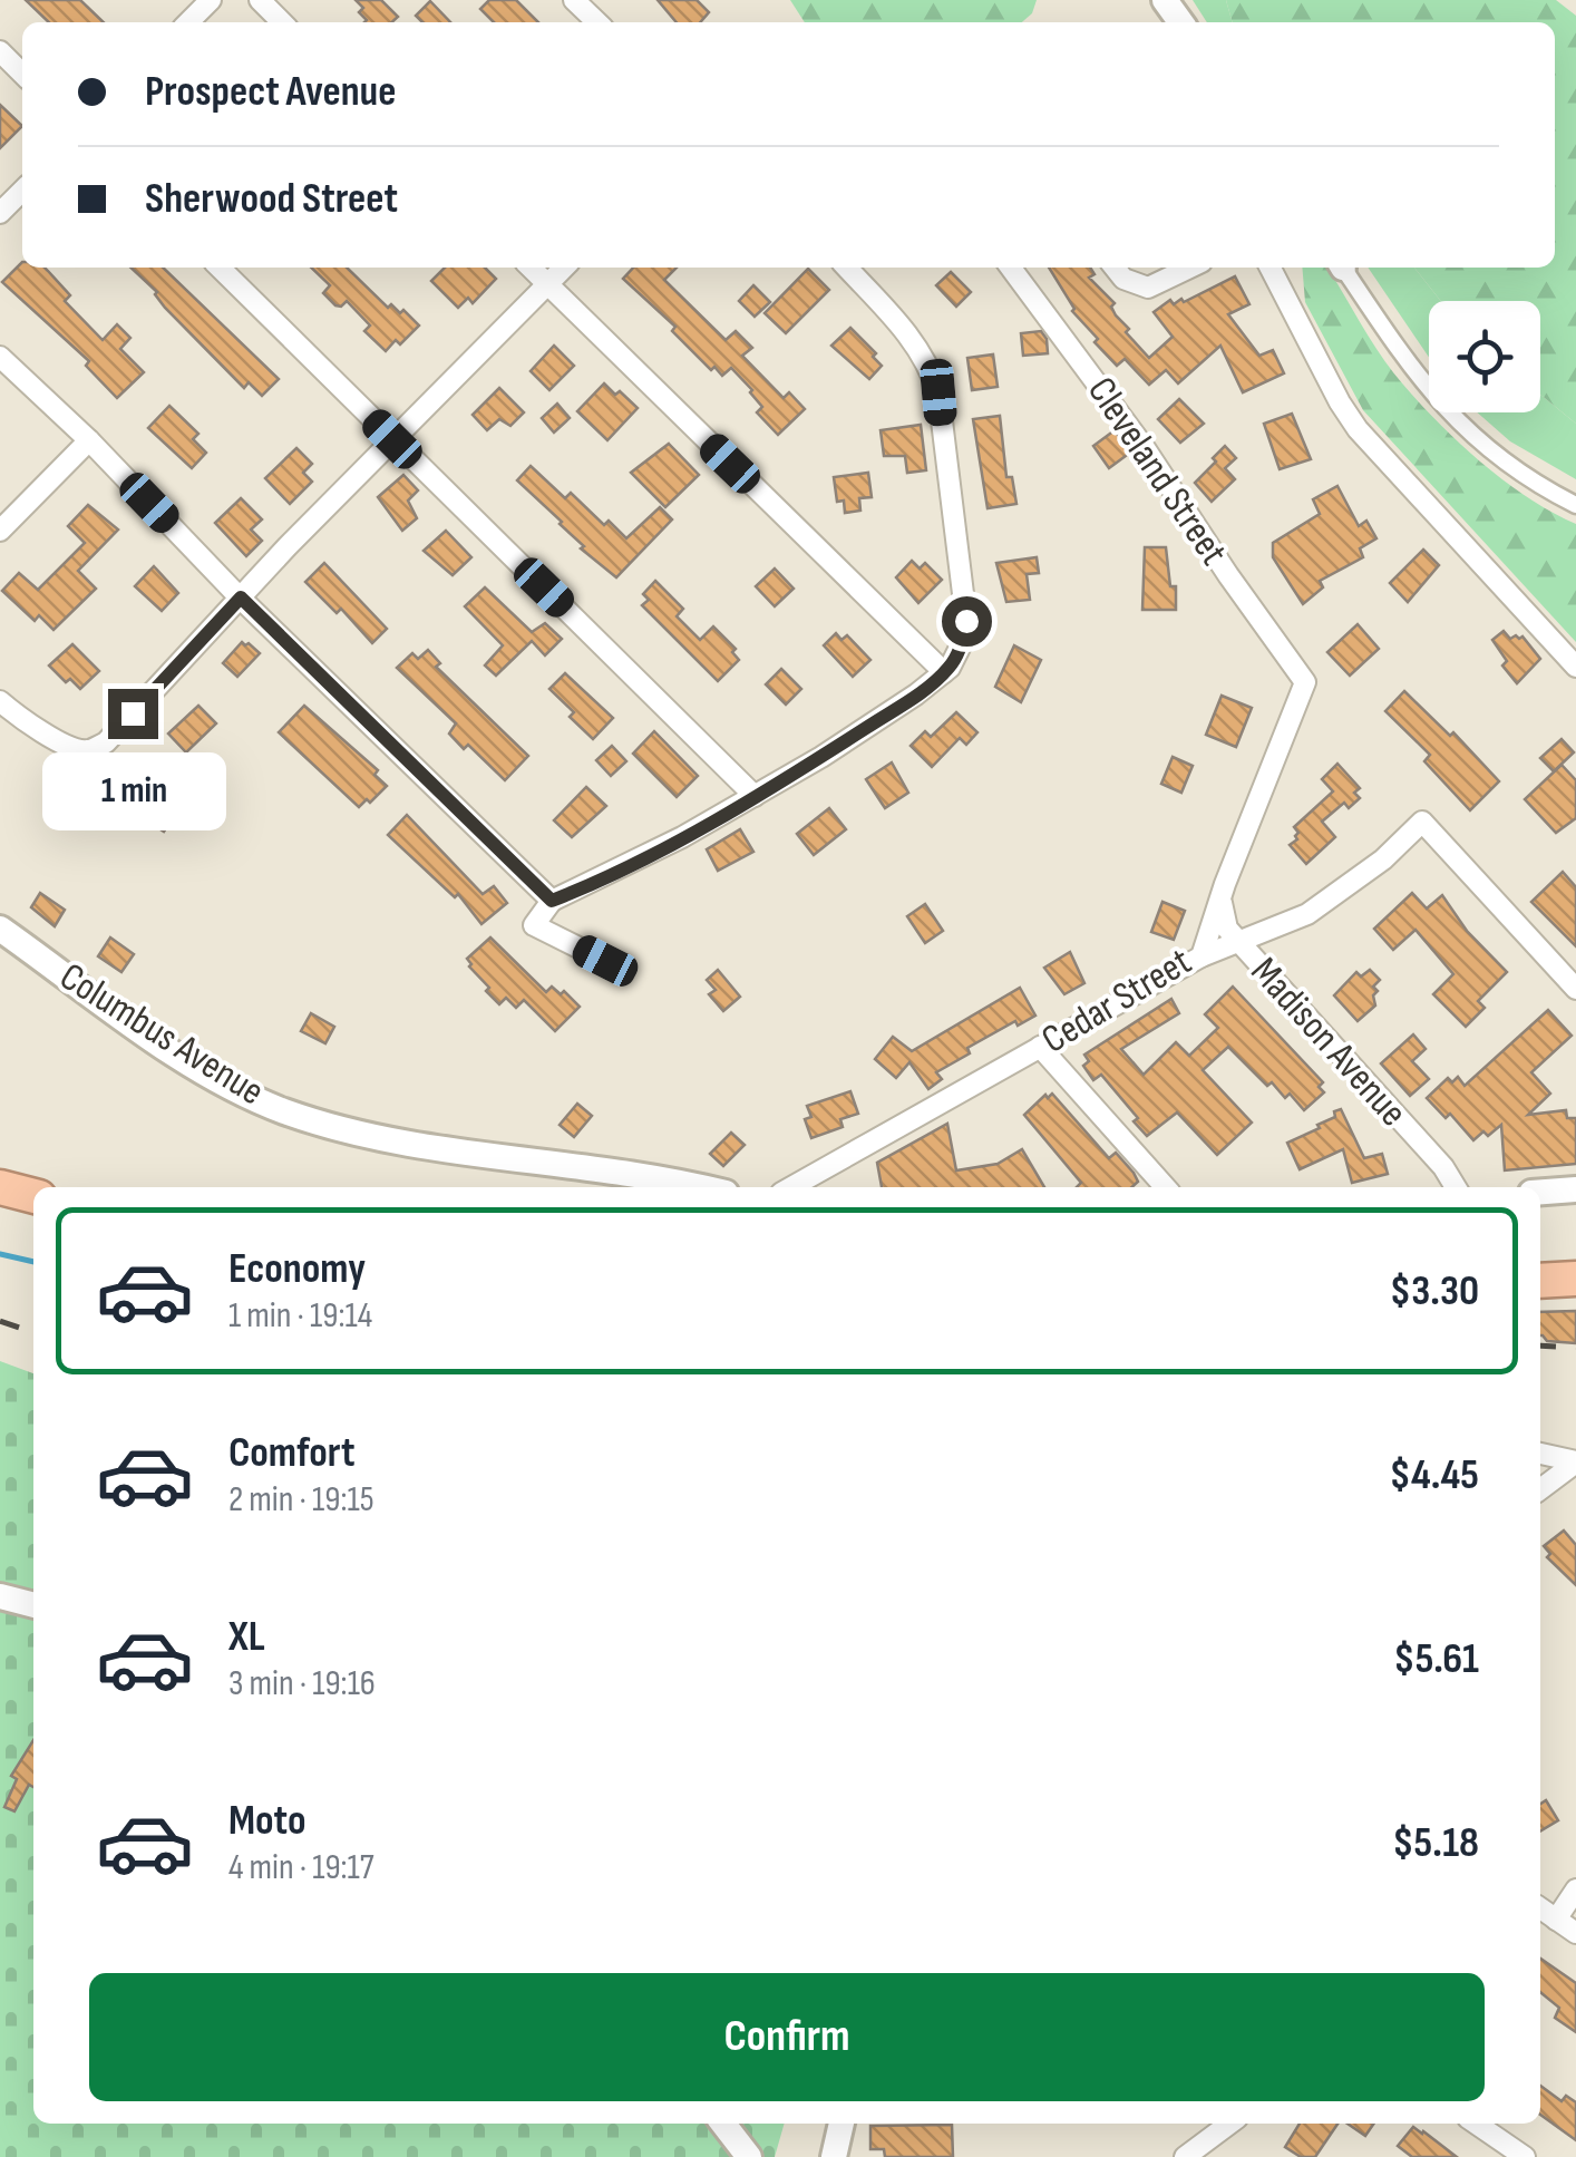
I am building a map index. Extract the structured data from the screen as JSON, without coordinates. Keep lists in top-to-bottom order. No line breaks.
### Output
{"streets":{"street":["Cleveland Street","Cedar Street","Columbus Avenue","Madison Avenue"]},"crossings":[["Cleveland Street","Cedar Street"],["Cedar Street","Madison Avenue"]],"page":{"banner":["Prospect Avenue","Sherwood Street"],"bubble":"1 min","list":[{"name":"Economy","note":"1 min · 19:14","value":"$3.30"},{"name":"Comfort","note":"2 min · 19:15","value":"$4.45"},{"name":"XL","note":"3 min · 19:16","value":"$5.61"},{"name":"Moto","note":"4 min · 19:17","value":"$5.18"}],"buttons":"Confirm"}}
